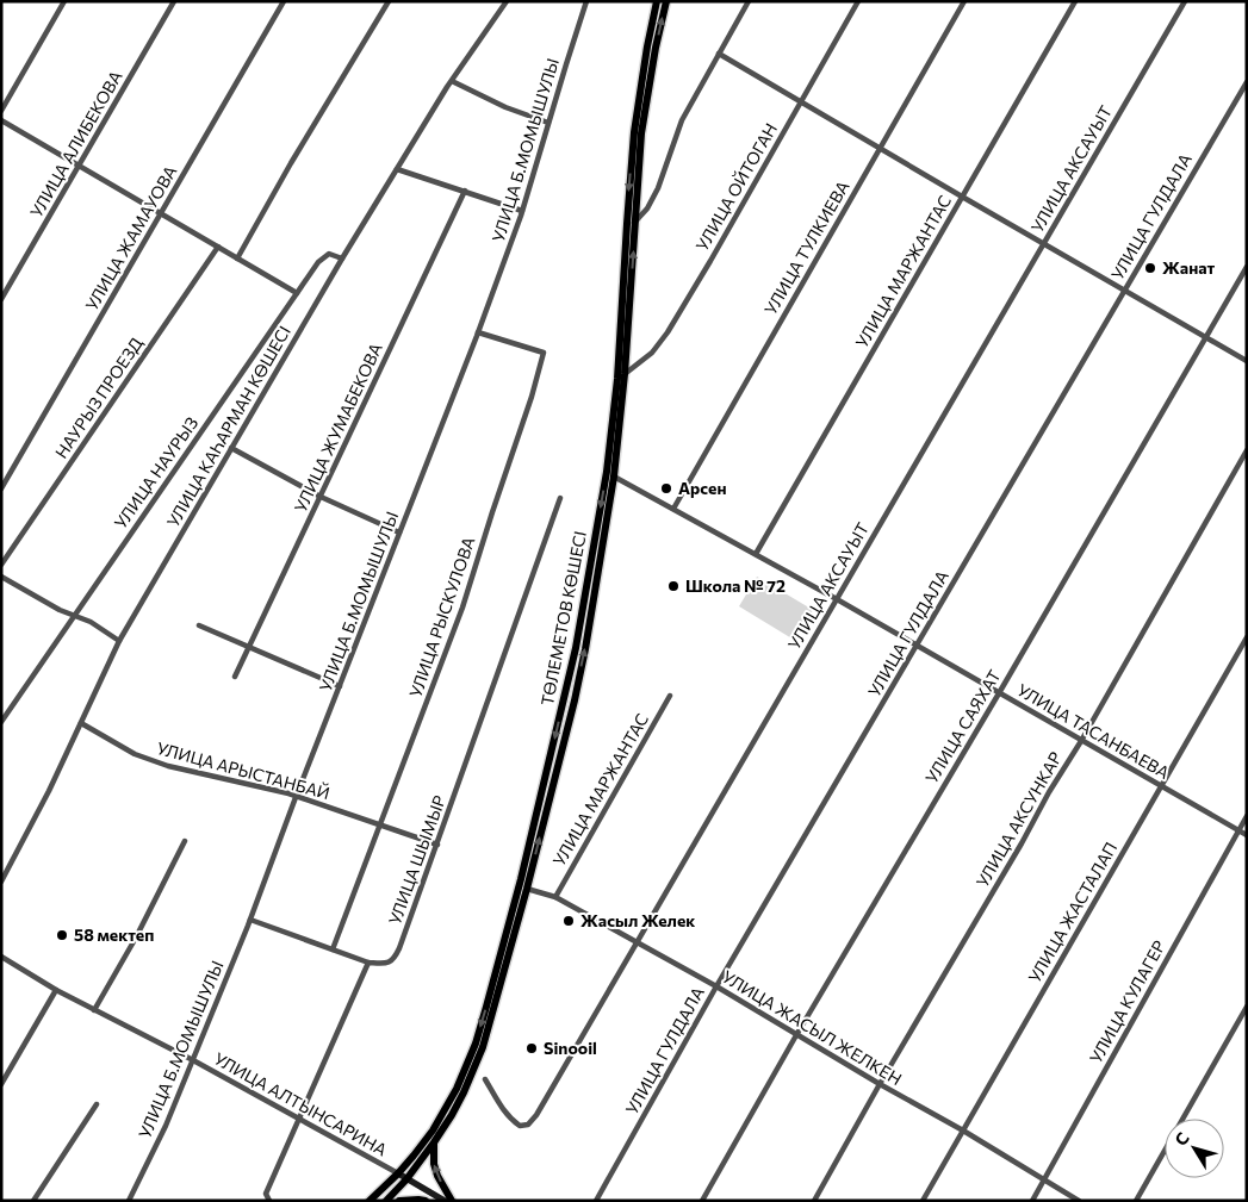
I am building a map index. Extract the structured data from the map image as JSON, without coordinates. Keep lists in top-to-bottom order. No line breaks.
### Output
{"streets":{"main road":["ТӨЛЕМЕТОВ КӨШЕСІ"],"street":["УЛИЦА АЛИБЕКОВА","УЛИЦА Б.МОМЫШУЛЫ","УЛИЦА АКСАУЫТ","УЛИЦА ОЙТОГАН","УЛИЦА ГУЛДАЛА","УЛИЦА ЖАМАУОВА","УЛИЦА ТУЛКИЕВА","УЛИЦА МАРЖАНТАС","НАУРЫЗ ПРОЕЗД","УЛИЦА КАҺАРМАН КӨШЕСІ","УЛИЦА ЖУМАБЕКОВА","УЛИЦА НАУРЫЗ","УЛИЦА РЫСКУЛОВА","УЛИЦА САЯХАТ","УЛИЦА ТАСАНБАЕВА","УЛИЦА АРЫСТАНБАЙ","УЛИЦА АКСУНКАР","УЛИЦА ШЫМЫР","УЛИЦА ЖАСТАЛАП","УЛИЦА КУЛАГЕР","УЛИЦА ЖАСЫЛ ЖЕЛКЕН","УЛИЦА АЛТЫНСАРИНА"]},"crossings":[["УЛИЦА Б.МОМЫШУЛЫ","УЛИЦА РЫСКУЛОВА"],["УЛИЦА Б.МОМЫШУЛЫ","УЛИЦА АРЫСТАНБАЙ"],["УЛИЦА Б.МОМЫШУЛЫ","УЛИЦА АЛТЫНСАРИНА"],["УЛИЦА АКСАУЫТ","УЛИЦА ТАСАНБАЕВА"],["УЛИЦА АКСАУЫТ","УЛИЦА ЖАСЫЛ ЖЕЛКЕН"],["УЛИЦА ОЙТОГАН","ТӨЛЕМЕТОВ КӨШЕСІ"],["УЛИЦА ГУЛДАЛА","УЛИЦА ТАСАНБАЕВА"],["УЛИЦА ГУЛДАЛА","УЛИЦА ЖАСЫЛ ЖЕЛКЕН"],["УЛИЦА ТУЛКИЕВА","УЛИЦА ТАСАНБАЕВА"],["УЛИЦА МАРЖАНТАС","УЛИЦА ТАСАНБАЕВА"],["УЛИЦА МАРЖАНТАС","УЛИЦА ЖАСЫЛ ЖЕЛКЕН"],["УЛИЦА КАҺАРМАН КӨШЕСІ","УЛИЦА НАУРЫЗ"],["УЛИЦА КАҺАРМАН КӨШЕСІ","УЛИЦА АРЫСТАНБАЙ"],["УЛИЦА РЫСКУЛОВА","УЛИЦА АРЫСТАНБАЙ"],["ТӨЛЕМЕТОВ КӨШЕСІ","УЛИЦА ТАСАНБАЕВА"],["ТӨЛЕМЕТОВ КӨШЕСІ","УЛИЦА ЖАСЫЛ ЖЕЛКЕН"],["ТӨЛЕМЕТОВ КӨШЕСІ","УЛИЦА АЛТЫНСАРИНА"],["УЛИЦА САЯХАТ","УЛИЦА ТАСАНБАЕВА"],["УЛИЦА САЯХАТ","УЛИЦА ЖАСЫЛ ЖЕЛКЕН"],["УЛИЦА ТАСАНБАЕВА","УЛИЦА АКСУНКАР"],["УЛИЦА ТАСАНБАЕВА","УЛИЦА ЖАСТАЛАП"],["УЛИЦА ТАСАНБАЕВА","УЛИЦА КУЛАГЕР"],["УЛИЦА АРЫСТАНБАЙ","УЛИЦА ШЫМЫР"],["УЛИЦА АКСУНКАР","УЛИЦА ЖАСЫЛ ЖЕЛКЕН"],["УЛИЦА ЖАСТАЛАП","УЛИЦА ЖАСЫЛ ЖЕЛКЕН"],["УЛИЦА КУЛАГЕР","УЛИЦА ЖАСЫЛ ЖЕЛКЕН"]],"places":["Жанат","Арсен","Школа № 72","Жасыл Желек","58 мектеп","Sinooil"],"north":"top left"}
